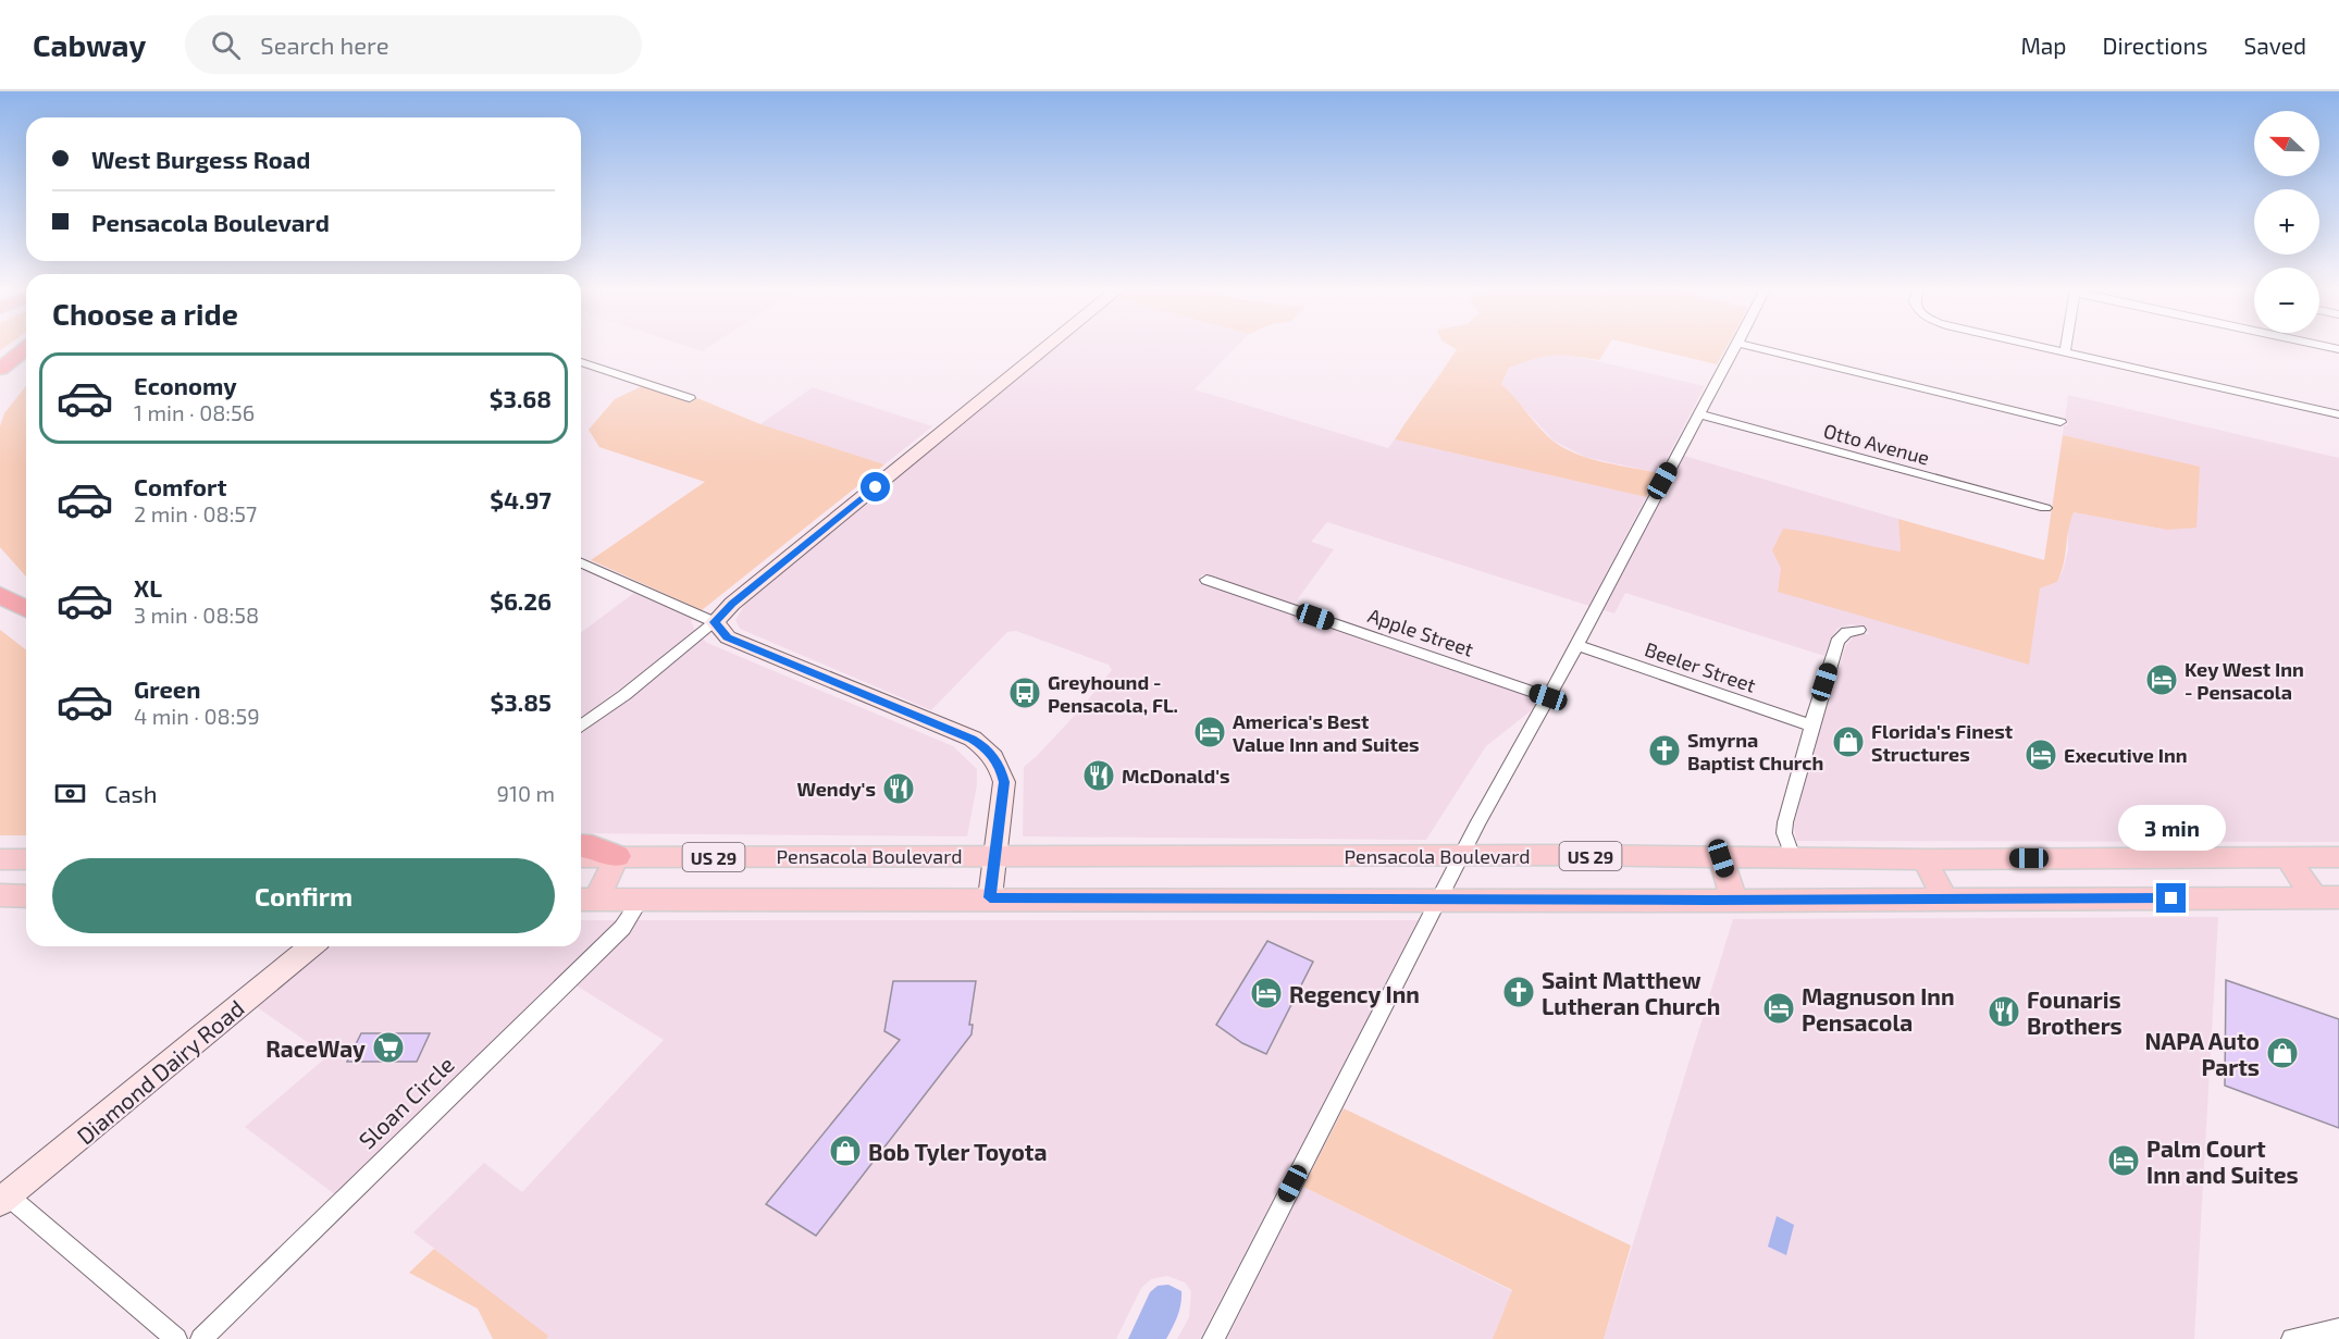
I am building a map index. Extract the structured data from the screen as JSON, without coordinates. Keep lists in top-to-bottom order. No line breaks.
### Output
{"streets":{"main road":["Pensacola Boulevard","US 29","Diamond Dairy Road"],"street":["Otto Avenue","Apple Street","Beeler Street","Sloan Circle"]},"crossings":[["US 29","Sloan Circle"]],"places":{"hotel":["Key West Inn - Pensacola","America's Best Value Inn and Suites","Executive Inn","Regency Inn","Magnuson Inn Pensacola","Palm Court Inn and Suites"],"bus stop":["Greyhound - Pensacola, FL."],"shop":["Florida's Finest Structures","NAPA Auto Parts","Bob Tyler Toyota"],"church":["Smyrna Baptist Church","Saint Matthew Lutheran Church"],"restaurant":["McDonald's","Wendy's","Founaris Brothers"],"supermarket":["RaceWay"]},"north":"left","page":{"header":"Cabway","search":"Search here","nav":["Map","Directions","Saved"],"map_buttons":["+","−"],"banner":["West Burgess Road","Pensacola Boulevard"],"heading":"Choose a ride","list":[{"name":"Economy","note":"1 min · 08:56","value":"$3.68"},{"name":"Comfort","note":"2 min · 08:57","value":"$4.97"},{"name":"XL","note":"3 min · 08:58","value":"$6.26"},{"name":"Green","note":"4 min · 08:59","value":"$3.85"}],"pay":["Cash","910 m"],"bubble":"3 min","buttons":"Confirm"}}
